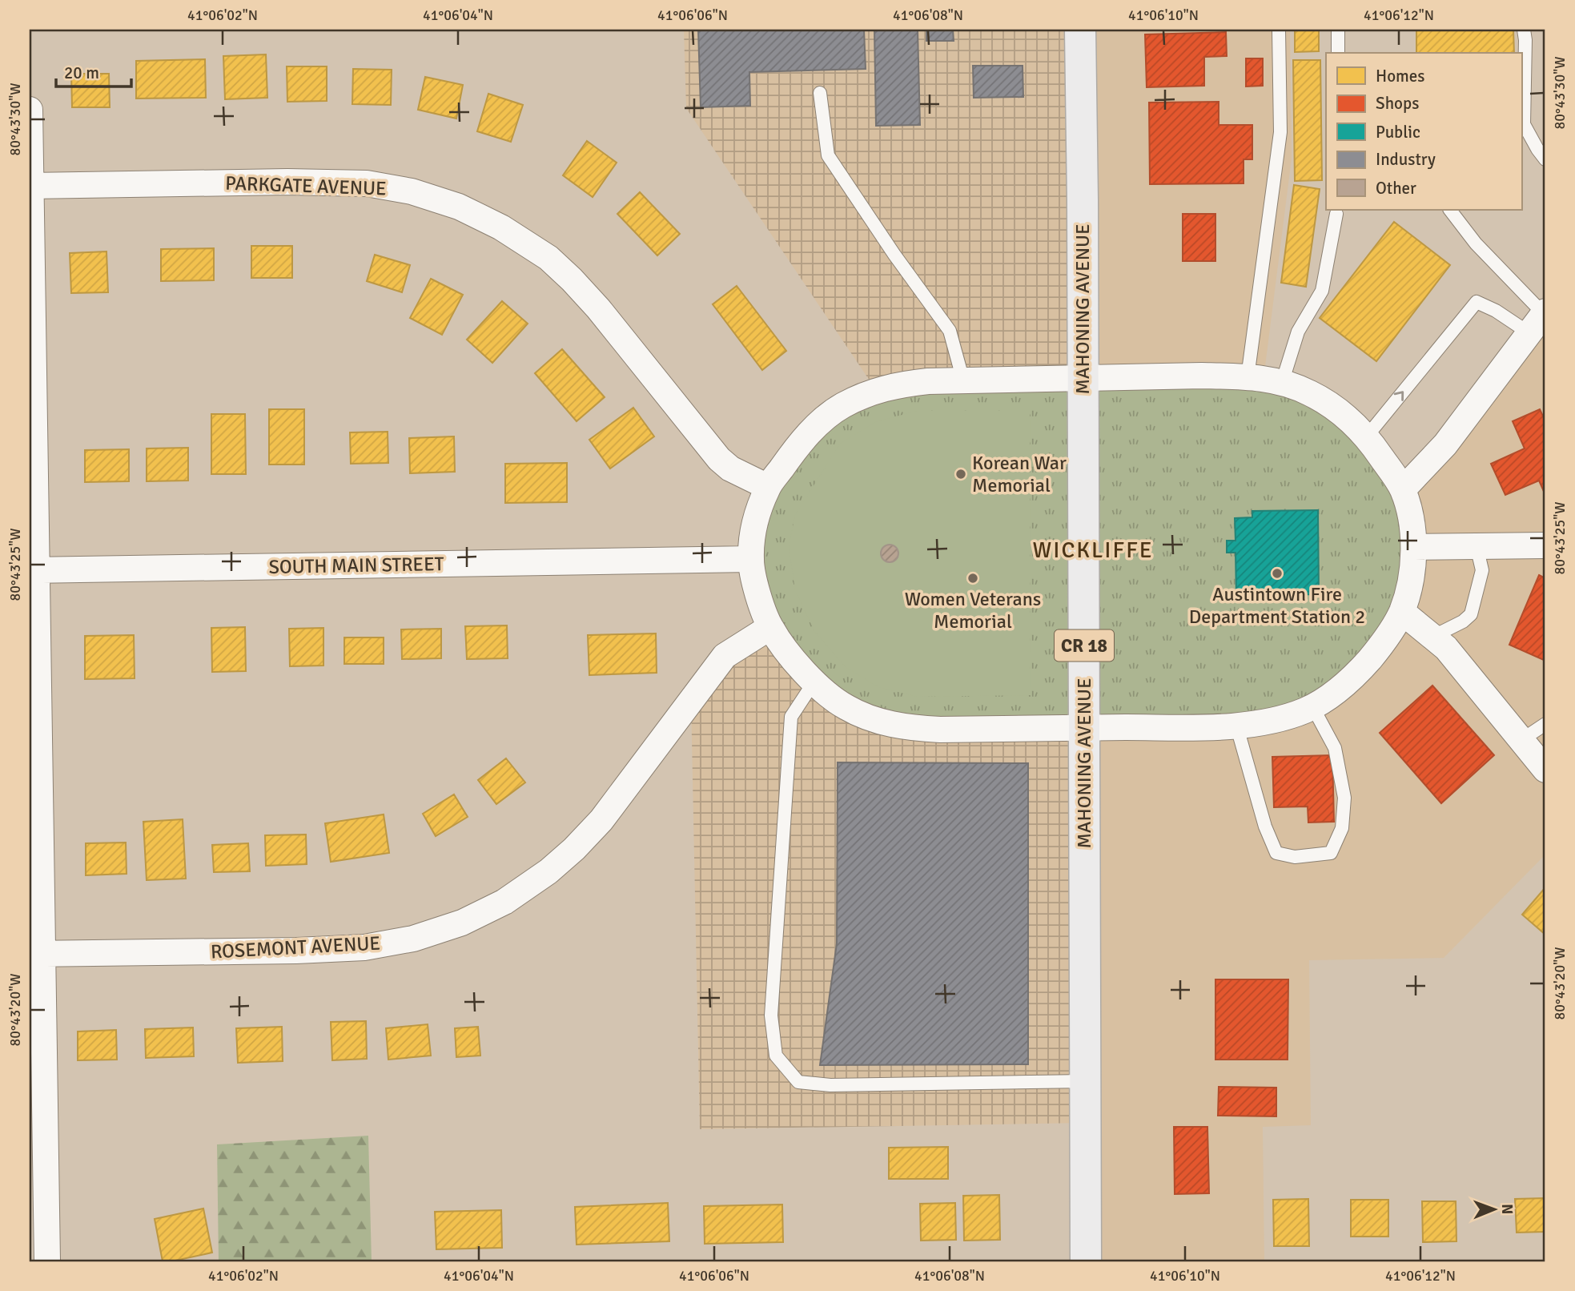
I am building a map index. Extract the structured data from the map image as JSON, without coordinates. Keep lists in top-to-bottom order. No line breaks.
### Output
{"streets":{"main road":["MAHONING AVENUE","CR 18"],"street":["PARKGATE AVENUE","SOUTH MAIN STREET","ROSEMONT AVENUE"]},"districts":["WICKLIFFE"],"places":["Korean War Memorial","Austintown Fire Department Station 2","Women Veterans Memorial"],"legend":["Homes","Shops","Public","Industry","Other"],"scale_bar":"20 m","north":"right","coordinates":["41°06'02\"N","41°06'04\"N","41°06'06\"N","41°06'08\"N","41°06'10\"N","41°06'12\"N","80°43'30\"W","80°43'25\"W","80°43'20\"W"]}
